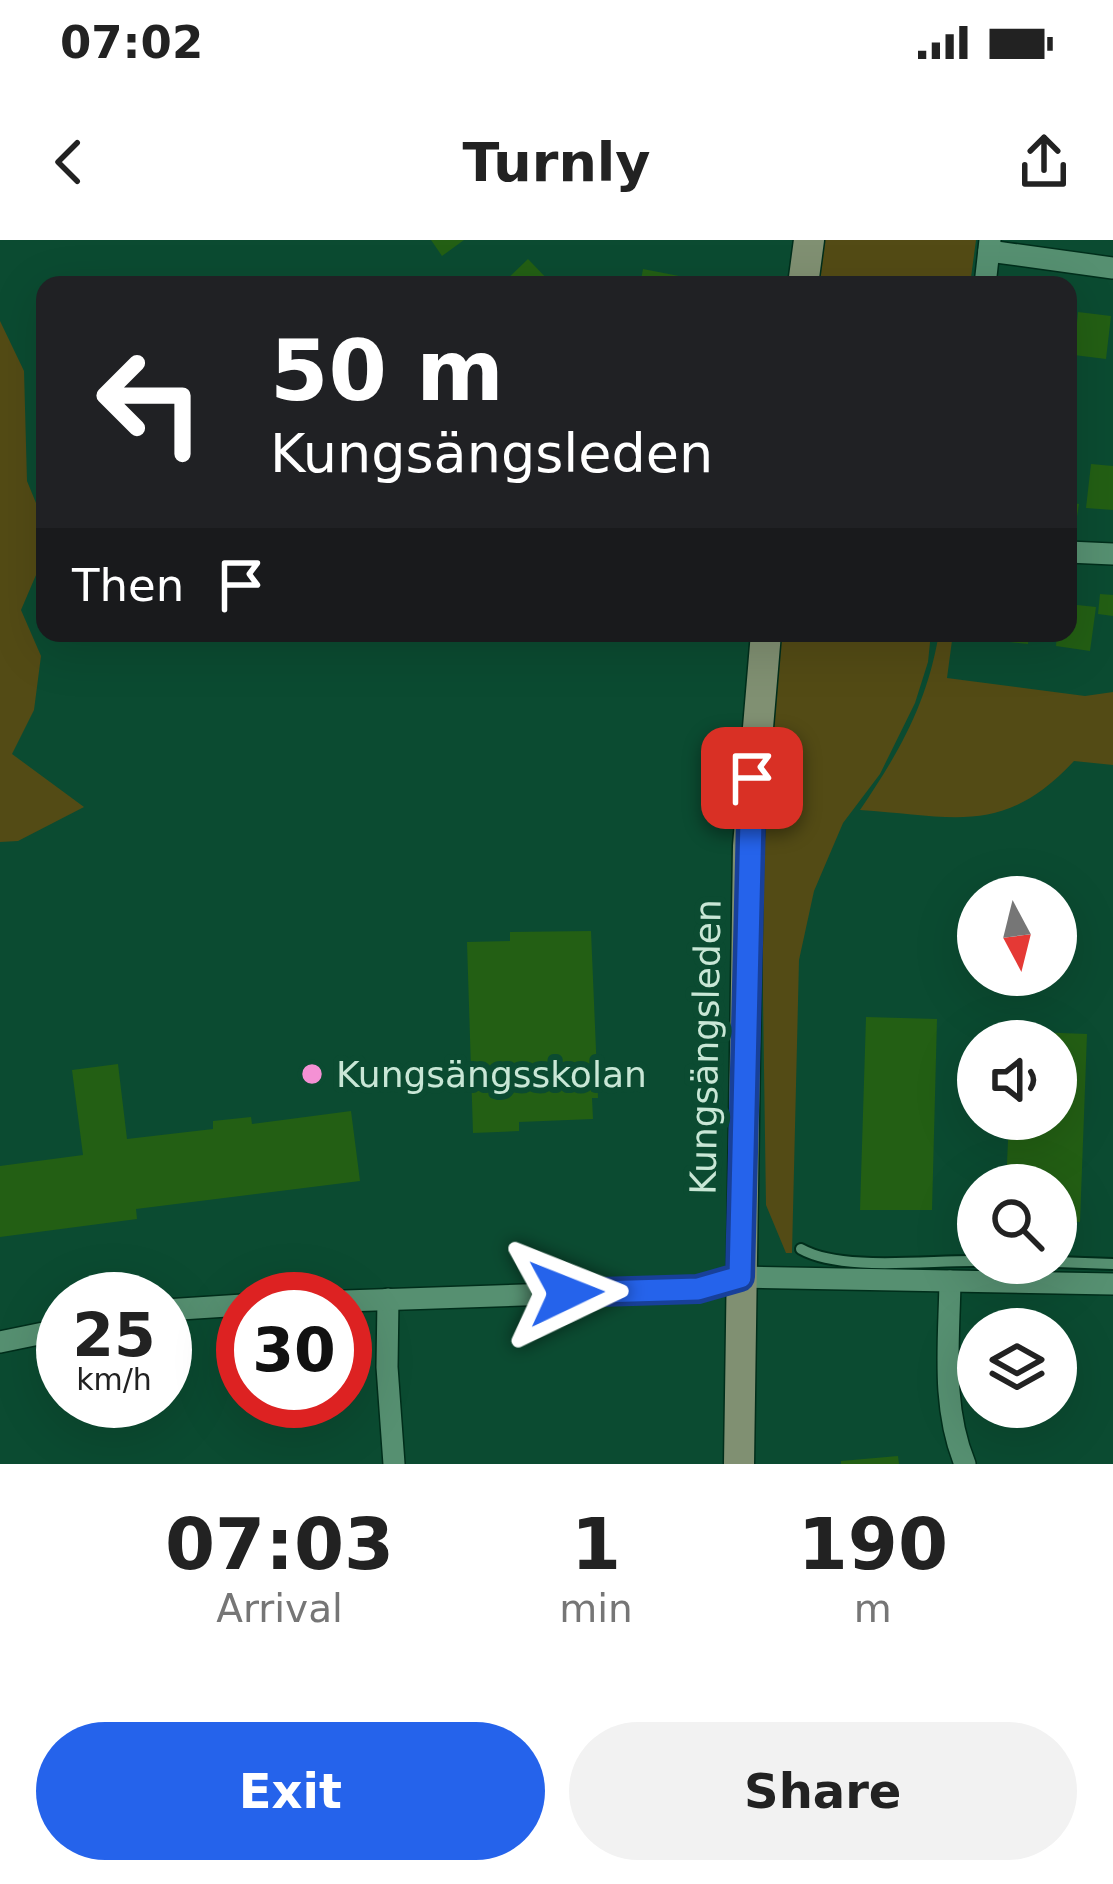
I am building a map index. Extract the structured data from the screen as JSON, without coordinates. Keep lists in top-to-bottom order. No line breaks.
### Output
{"streets":{"main road":["Kungsängsleden"]},"places":["Kungsängsskolan"],"north":"bottom","page":{"status":"07:02","header":"Turnly","turn":["50 m","Kungsängsleden"],"then":"Then","speed":"25 km/h","limit":"30","eta":["07:03","Arrival","1","min","190","m"],"buttons":["Exit","Share"]}}
